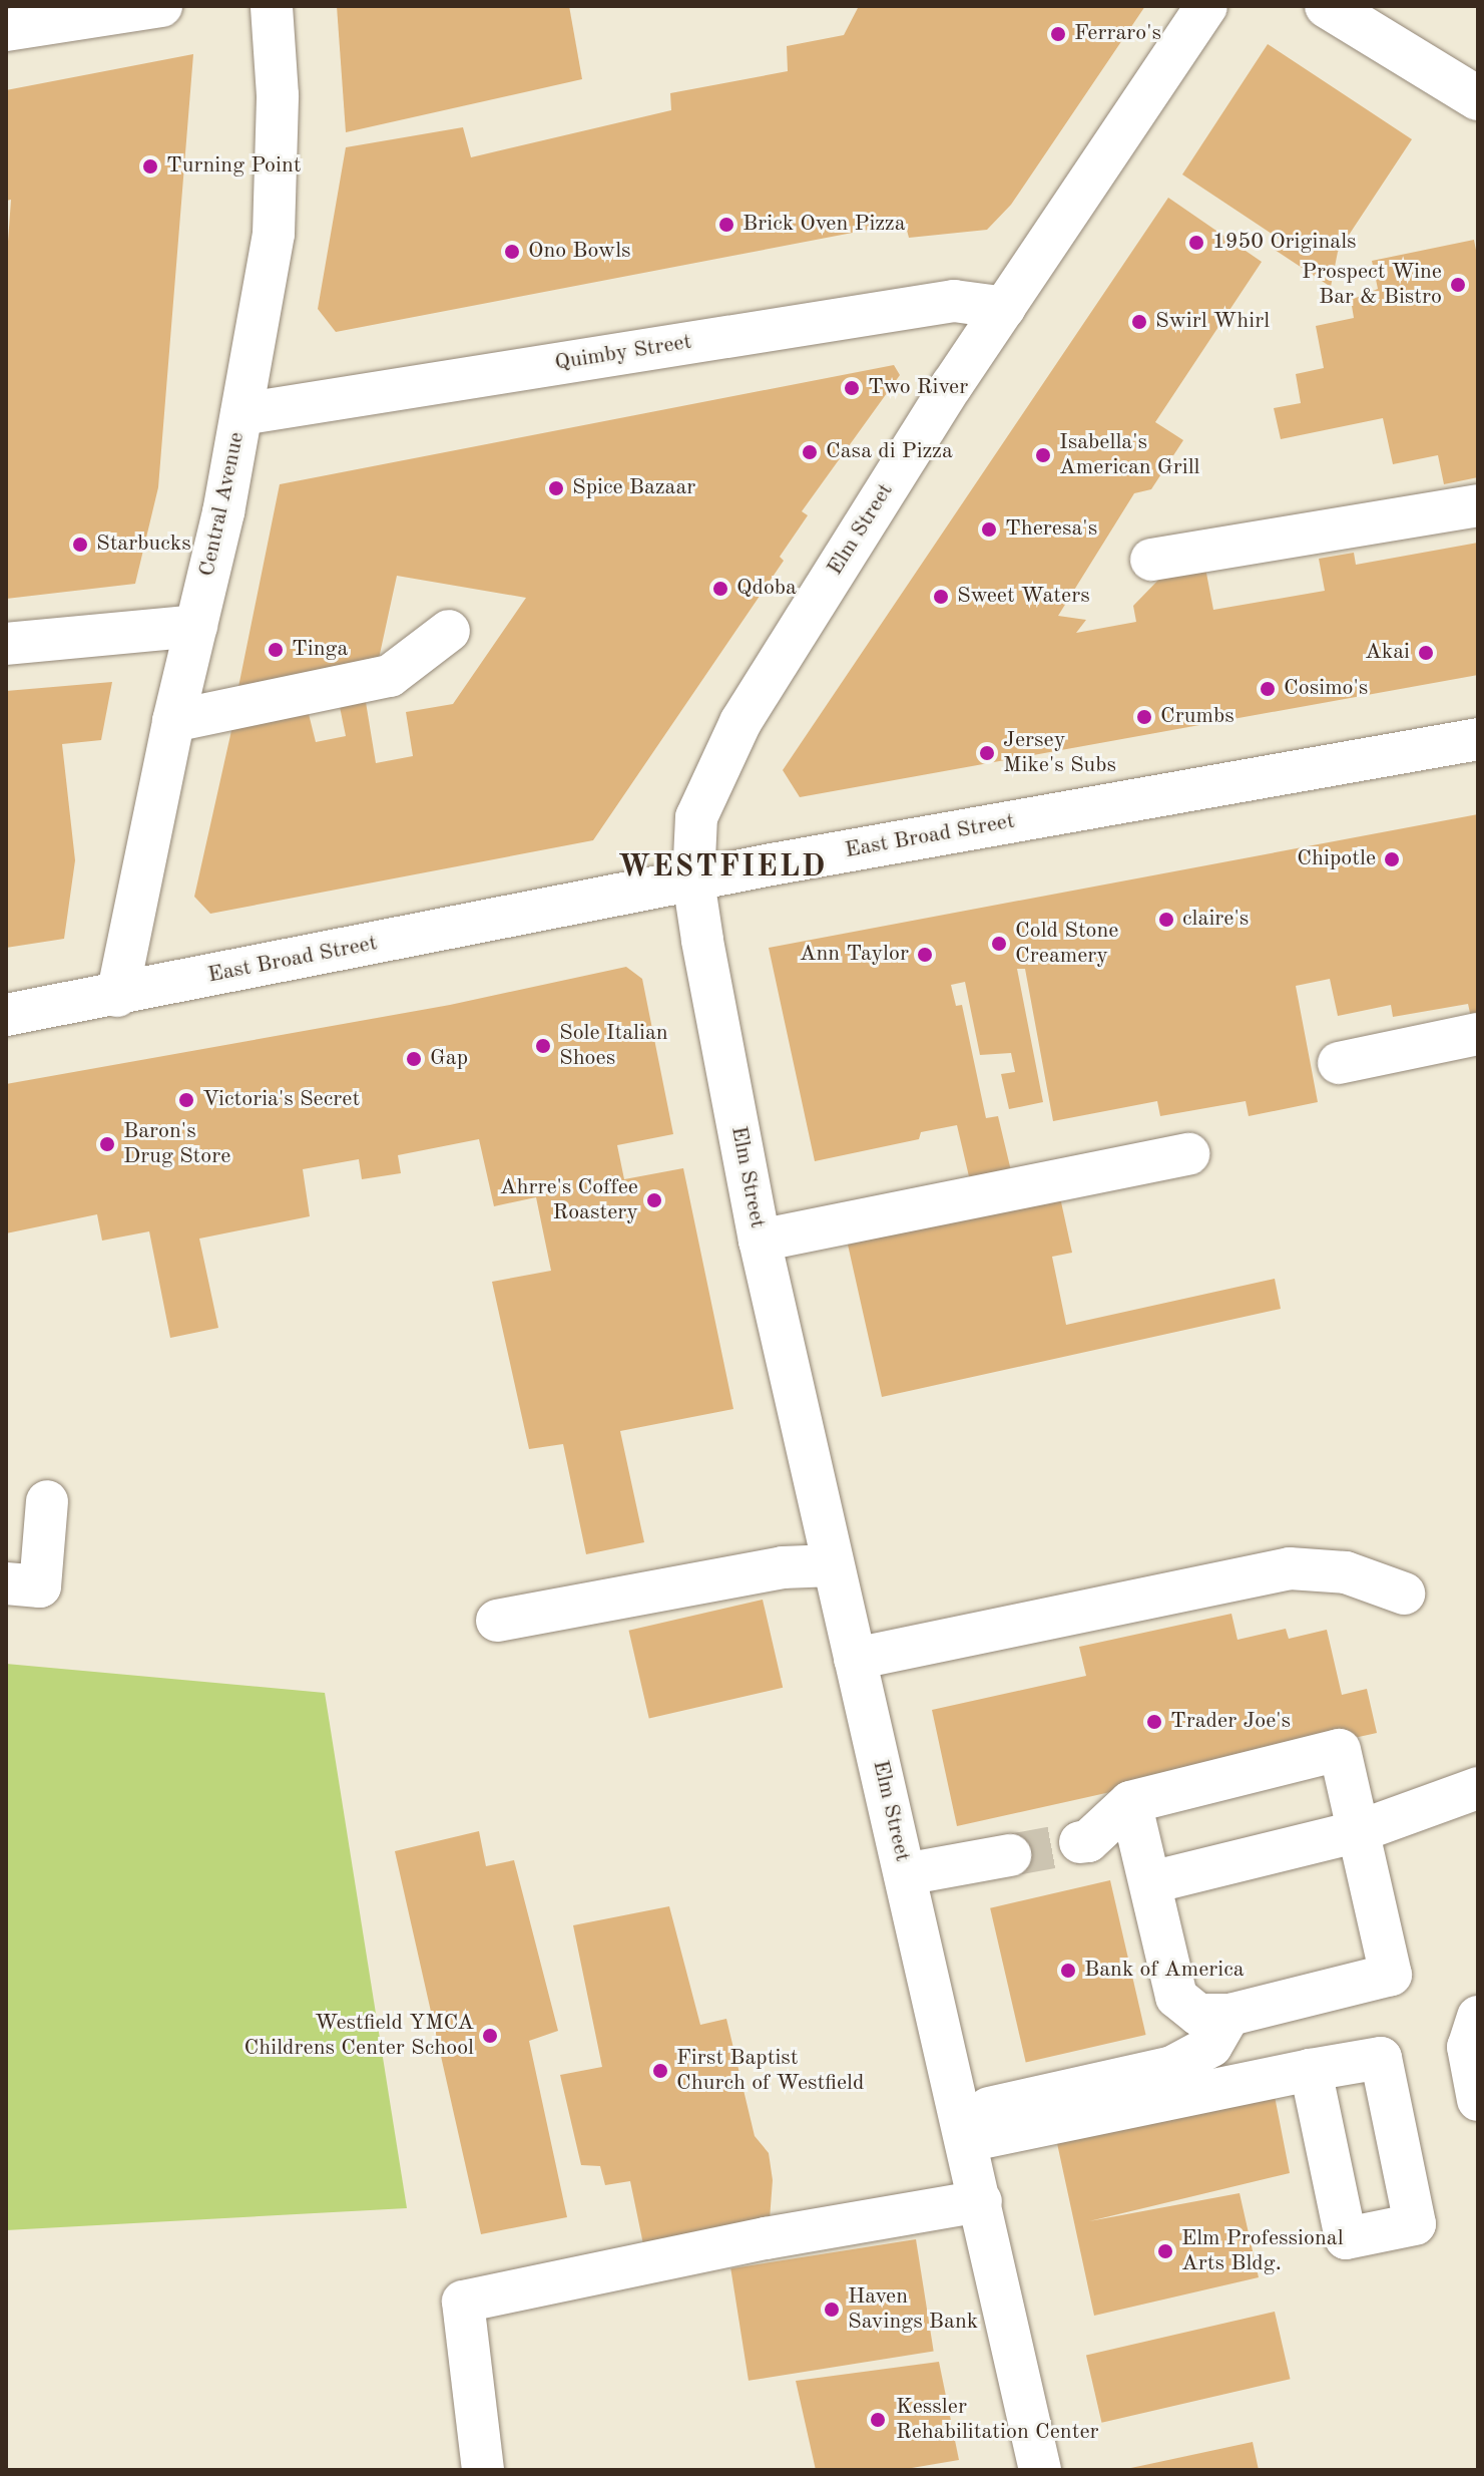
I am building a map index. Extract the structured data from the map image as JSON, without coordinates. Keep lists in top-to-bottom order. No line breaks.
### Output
{"streets":{"street":["Quimby Street","Central Avenue","Elm Street","East Broad Street"]},"crossings":[["Quimby Street","Central Avenue"],["Quimby Street","Elm Street"],["Central Avenue","East Broad Street"],["Elm Street","East Broad Street"]],"districts":["WESTFIELD"],"places":["Ferraro's","Turning Point","Brick Oven Pizza","1950 Originals","Ono Bowls","Prospect Wine Bar & Bistro","Swirl Whirl","Two River","Casa di Pizza","Isabella's American Grill","Spice Bazaar","Theresa's","Starbucks","Qdoba","Sweet Waters","Tinga","Akai","Cosimo's","Crumbs","Jersey Mike's Subs","Chipotle","claire's","Cold Stone Creamery","Ann Taylor","Sole Italian Shoes","Gap","Victoria's Secret","Baron's Drug Store","Ahrre's Coffee Roastery","Trader Joe's","Bank of America","Westfield YMCA Childrens Center School","First Baptist Church of Westfield","Elm Professional Arts Bldg.","Haven Savings Bank","Kessler Rehabilitation Center"]}
